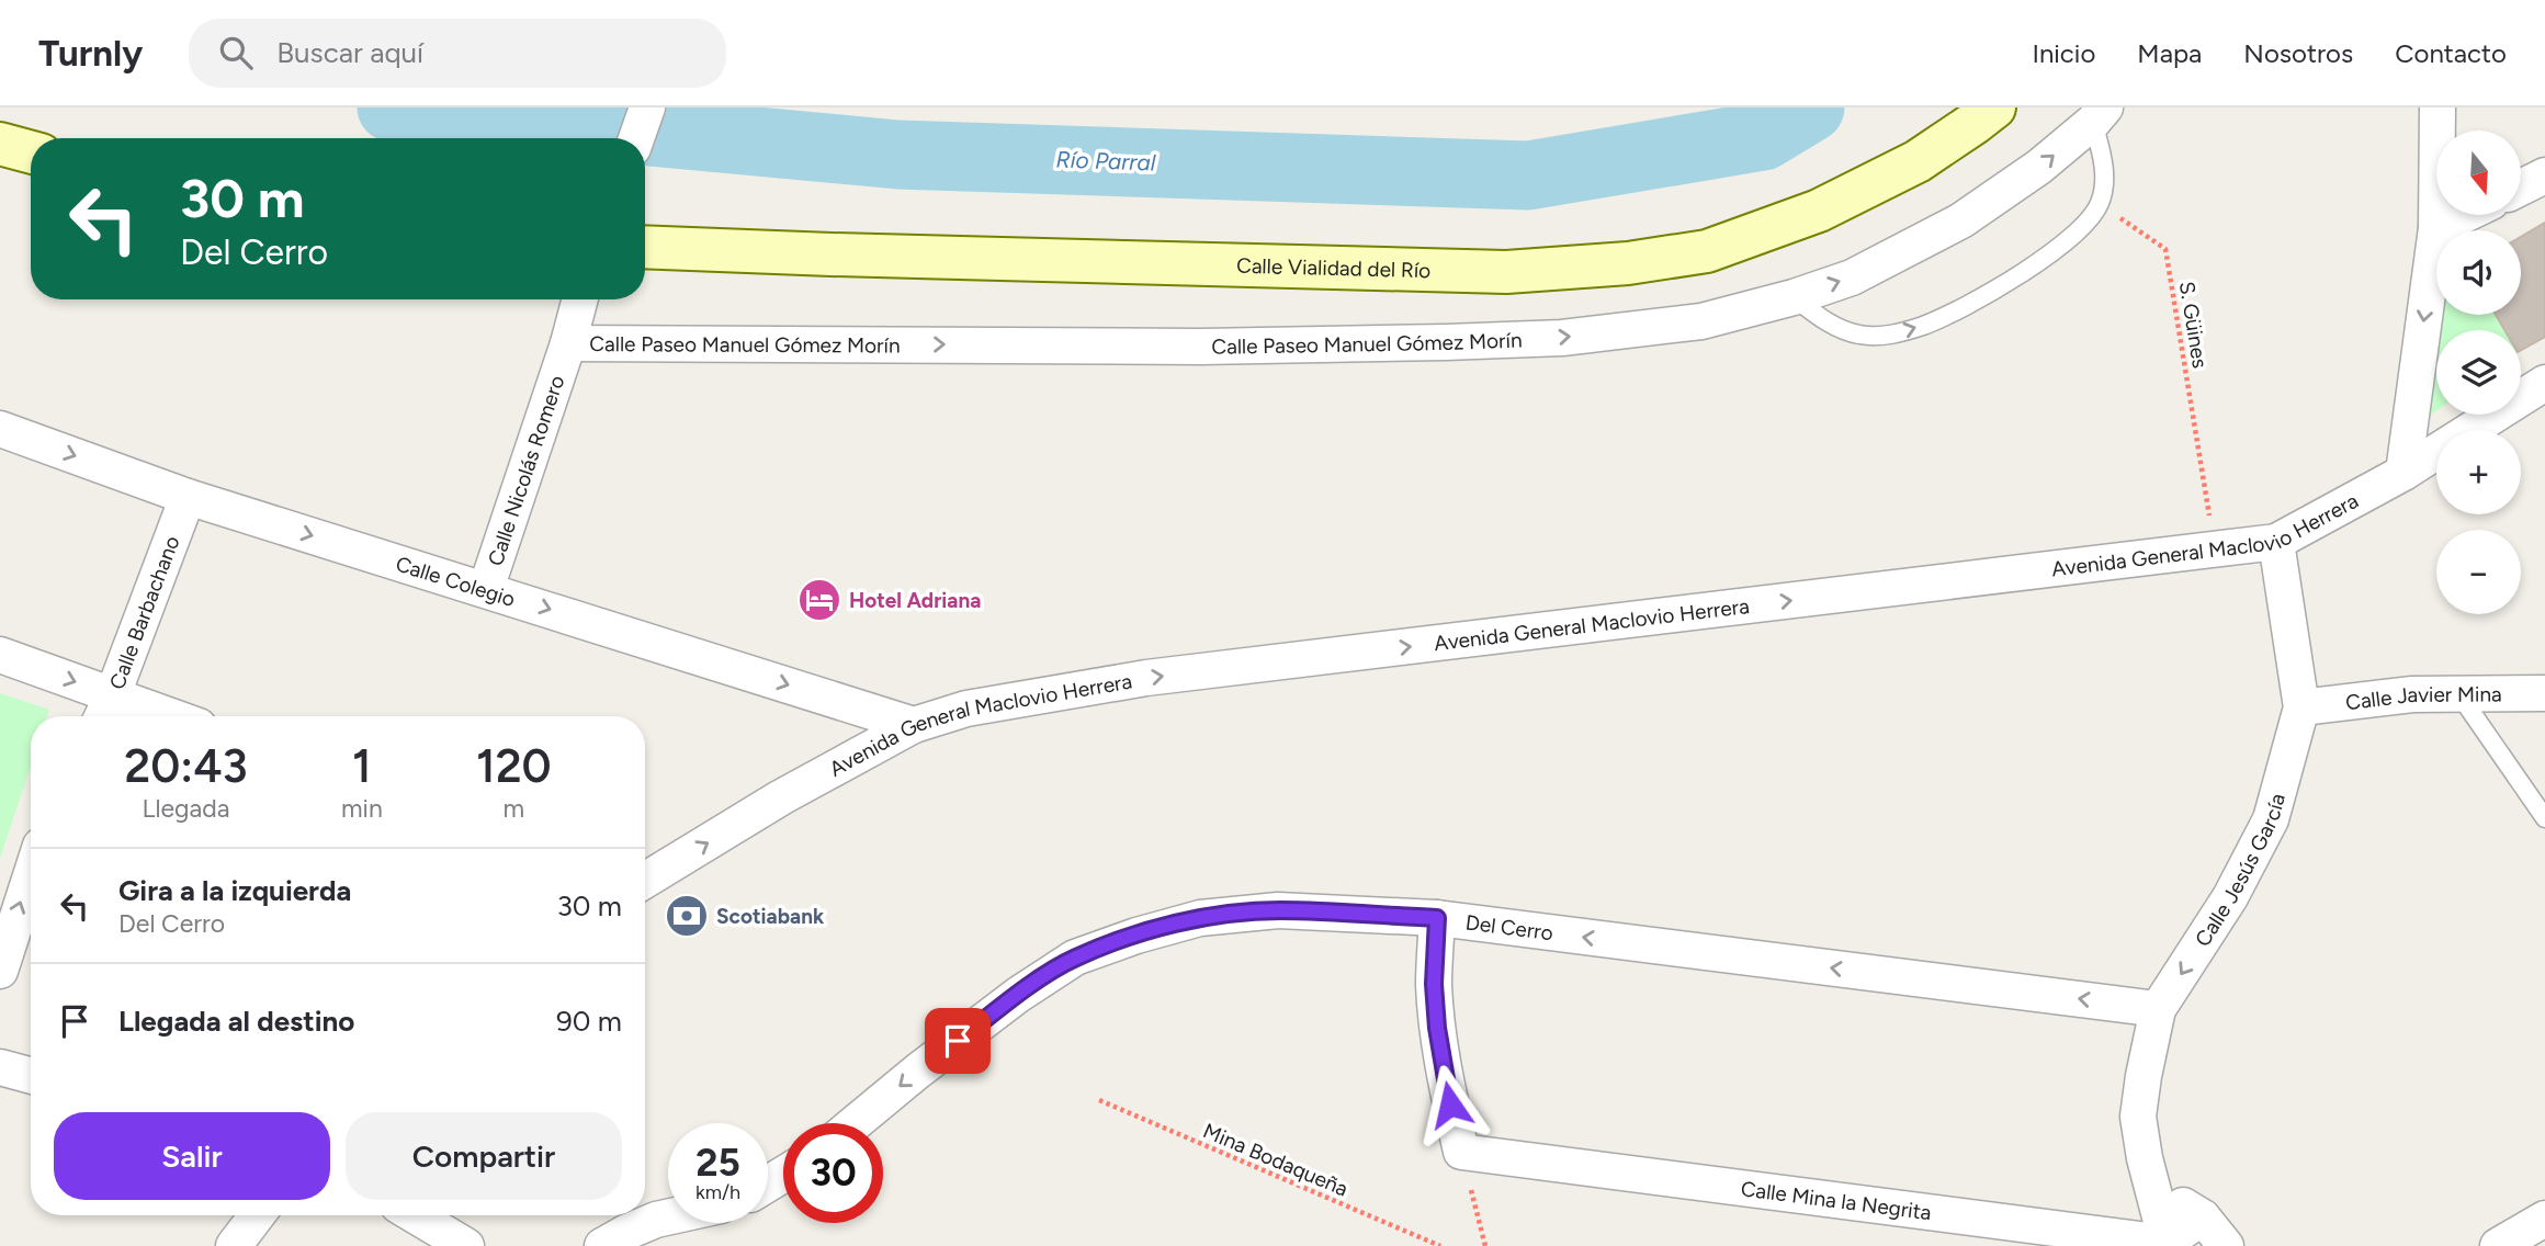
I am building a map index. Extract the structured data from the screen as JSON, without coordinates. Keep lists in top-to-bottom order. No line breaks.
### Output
{"streets":{"main road":["Calle Vialidad del Río"],"street":["Calle Paseo Manuel Gómez Morín","Calle Nicolás Romero","Avenida General Maclovio Herrera","Calle Colegio","Calle Barbachano","Calle Javier Mina","Calle Jesús García","Del Cerro","Calle Mina la Negrita"],"path":["S. Güines","Mina Bodaqueña"]},"crossings":[["S. Güines","Avenida General Maclovio Herrera"],["Calle Paseo Manuel Gómez Morín","Calle Nicolás Romero"],["Calle Nicolás Romero","Calle Colegio"],["Avenida General Maclovio Herrera","Calle Colegio"],["Avenida General Maclovio Herrera","Calle Jesús García"],["Calle Colegio","Calle Barbachano"],["Calle Javier Mina","Calle Jesús García"],["Calle Jesús García","Del Cerro"],["Calle Jesús García","Calle Mina la Negrita"]],"one_way":["Calle Paseo Manuel Gómez Morín","Avenida General Maclovio Herrera","Calle Colegio","Calle Jesús García","Del Cerro"],"water":["Río Parral"],"places":{"hotel":["Hotel Adriana"],"bank":["Scotiabank"]},"north":"bottom","page":{"header":"Turnly","search":"Buscar aquí","nav":["Inicio","Mapa","Nosotros","Contacto"],"map_buttons":["+","−"],"turn":["30 m","Del Cerro"],"eta":["20:43","Llegada","1","min","120","m"],"list":[{"name":"Gira a la izquierda","note":"Del Cerro","value":"30 m"},{"name":"Llegada al destino","value":"90 m"}],"buttons":["Salir","Compartir"],"speed":"25 km/h","limit":"30"}}
